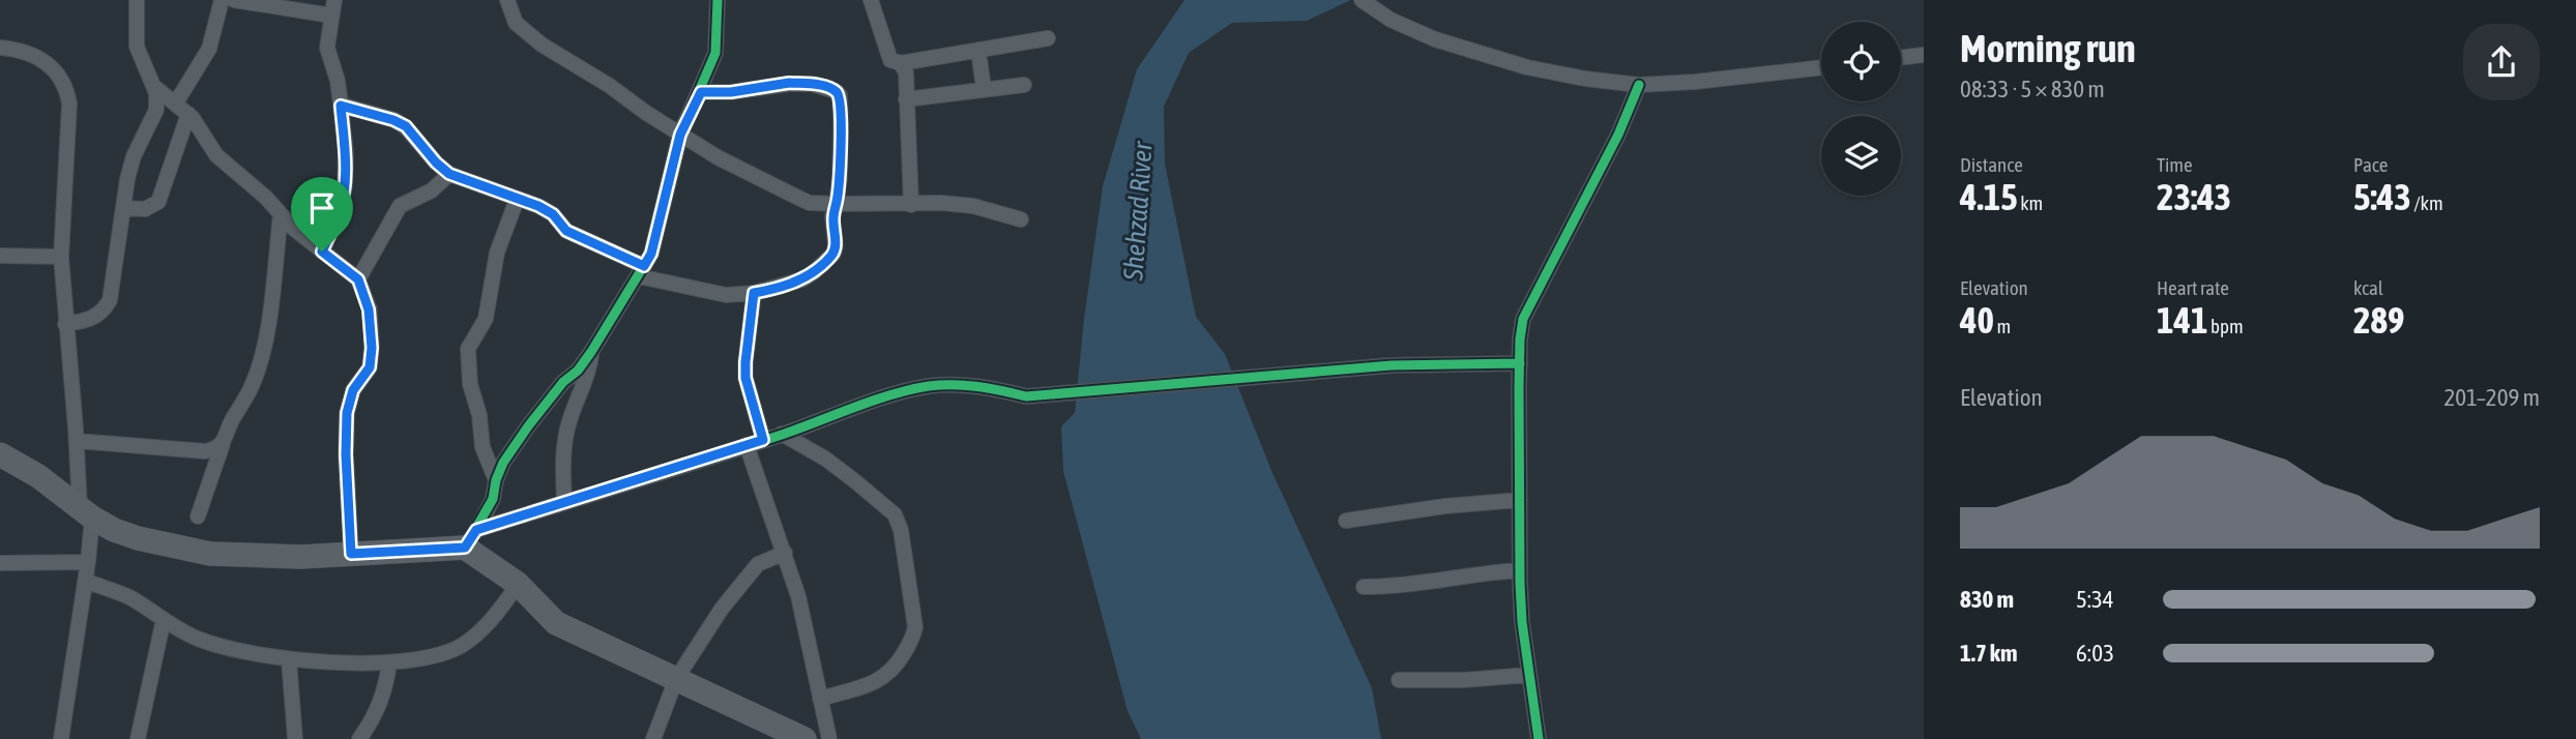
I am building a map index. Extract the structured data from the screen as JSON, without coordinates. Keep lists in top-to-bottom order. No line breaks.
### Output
{"water":["Shehzad River"],"page":{"heading":["Morning run","08:33 · 5 × 830 m"],"stats":[["Distance","4.15 km"],["Time","23:43"],["Pace","5:43 /km"],["Elevation","40 m"],["Heart rate","141 bpm"],["kcal","289"]],"chart":["Elevation","201–209 m"],"list":[{"name":"830 m","note":"5:34"},{"name":"1.7 km","note":"6:03"}]}}
